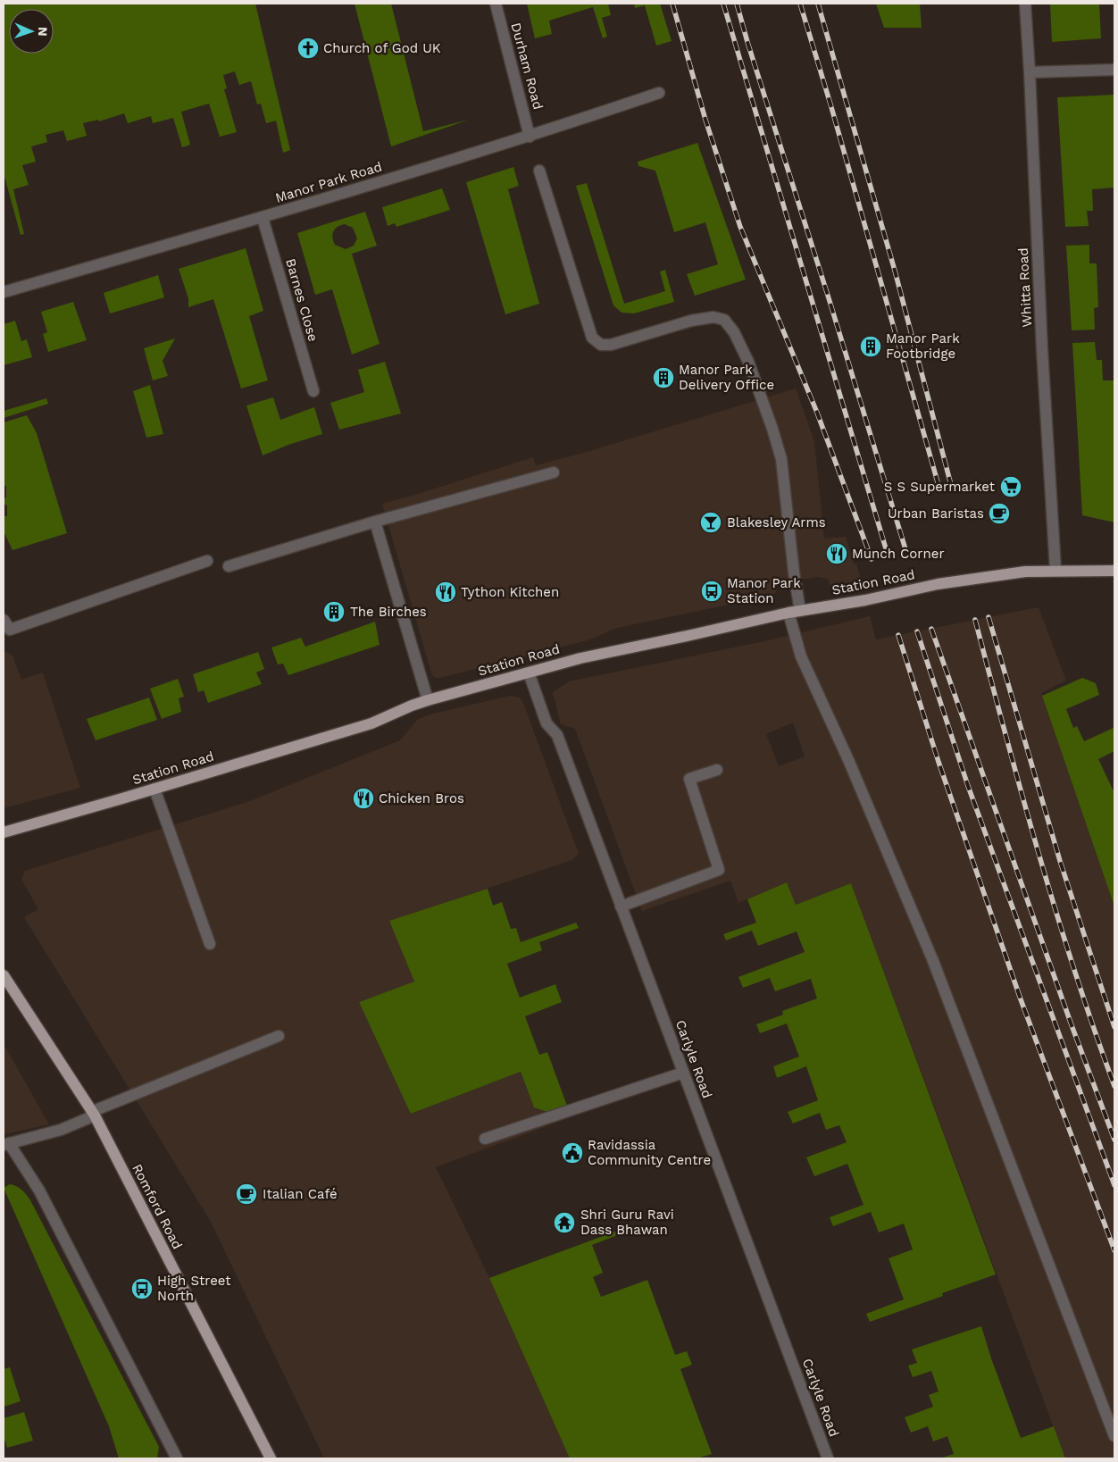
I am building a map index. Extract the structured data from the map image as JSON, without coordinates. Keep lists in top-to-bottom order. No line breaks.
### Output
{"streets":{"main road":["Station Road","Romford Road"],"street":["Durham Road","Manor Park Road","Whitta Road","Barnes Close","Carlyle Road"]},"crossings":[["Durham Road","Manor Park Road"],["Manor Park Road","Barnes Close"],["Whitta Road","Station Road"],["Station Road","Carlyle Road"]],"places":{"church":["Church of God UK"],"building":["Manor Park Footbridge","Manor Park Delivery Office","The Birches"],"supermarket":["S S Supermarket"],"cafe":["Urban Baristas","Italian Café"],"bar":["Blakesley Arms"],"restaurant":["Munch Corner","Tython Kitchen","Chicken Bros"],"bus stop":["Manor Park Station","High Street North"],"public building":["Ravidassia Community Centre"],"temple":["Shri Guru Ravi Dass Bhawan"]},"north":"right"}
